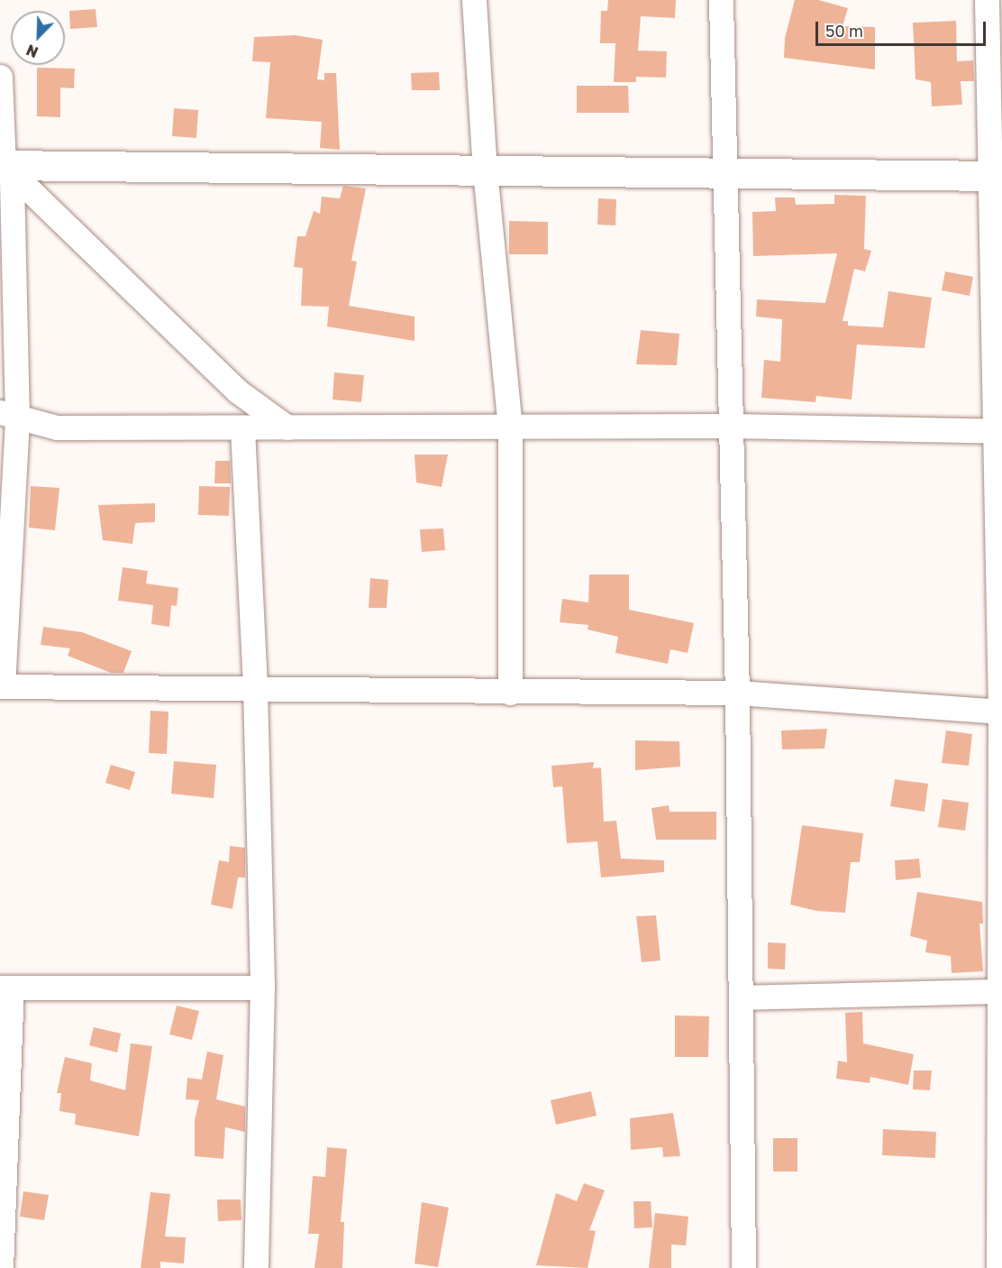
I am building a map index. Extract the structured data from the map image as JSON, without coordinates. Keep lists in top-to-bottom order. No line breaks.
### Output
{"scale_bar":"50 m","north":"bottom left"}
